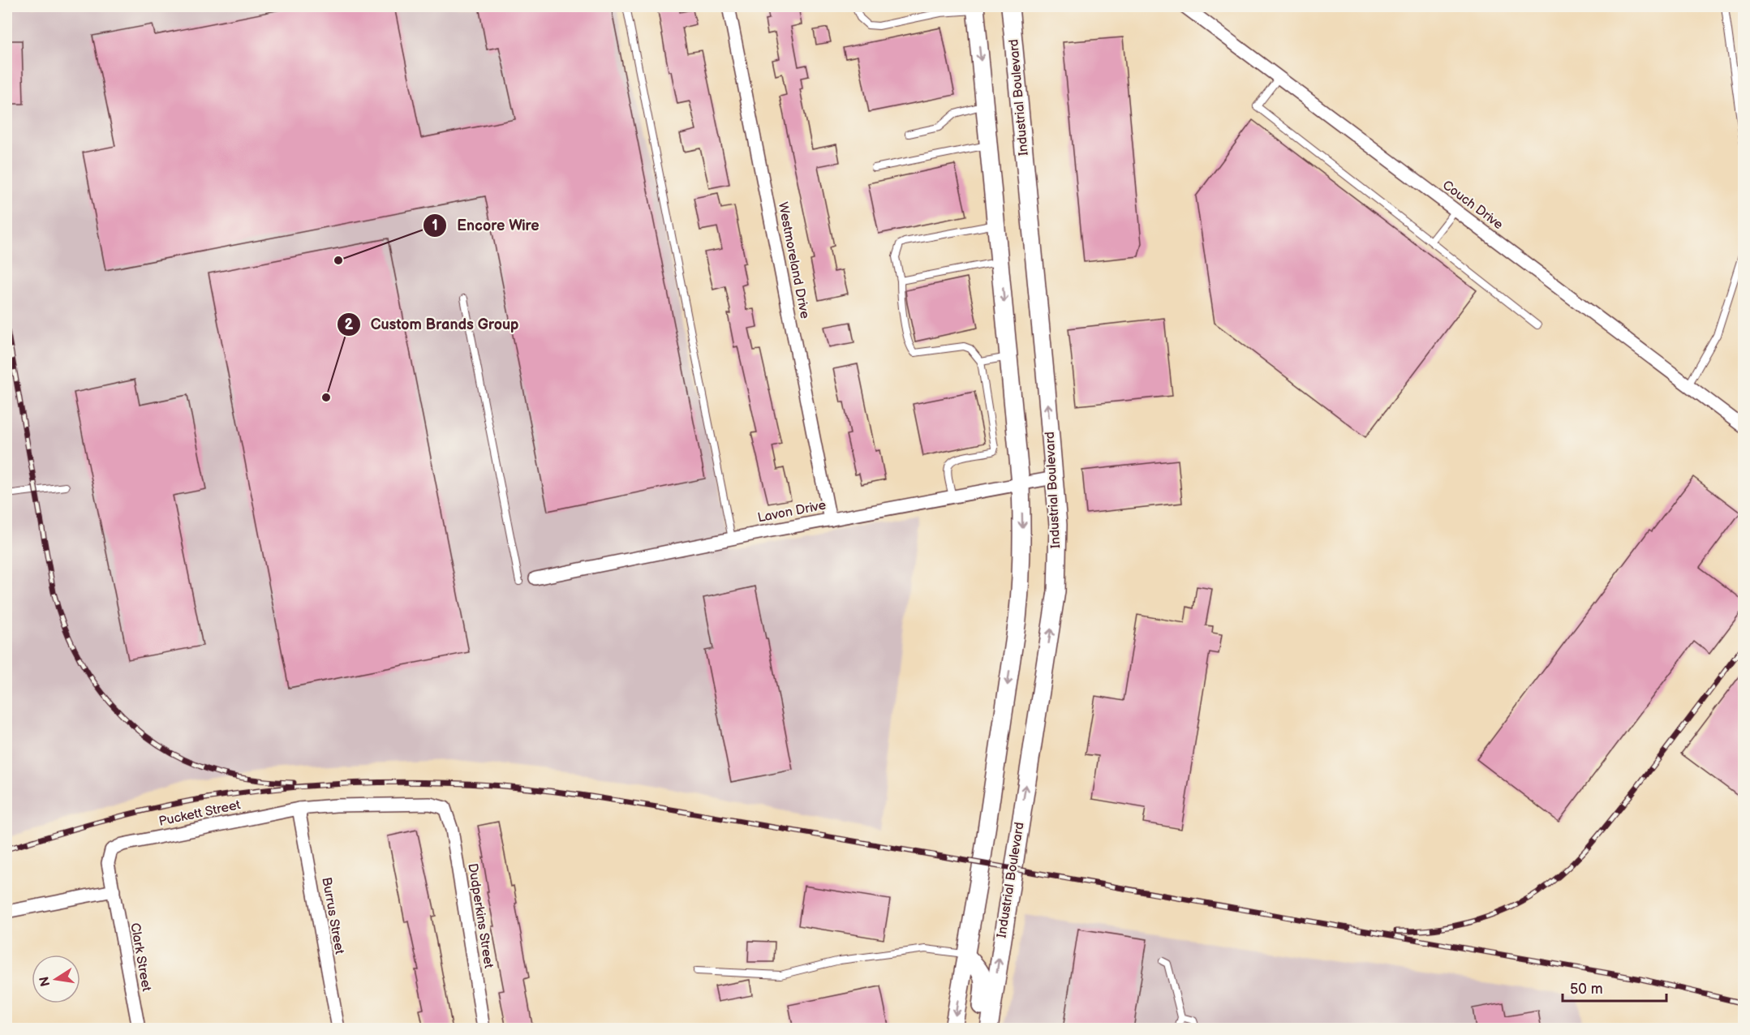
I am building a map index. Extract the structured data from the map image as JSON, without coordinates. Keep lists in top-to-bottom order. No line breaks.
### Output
{"streets":{"main road":["Industrial Boulevard"],"street":["Couch Drive","Westmoreland Drive","Lavon Drive","Puckett Street","Burrus Street","Dudperkins Street","Clark Street"]},"crossings":[["Industrial Boulevard","Lavon Drive"],["Westmoreland Drive","Lavon Drive"],["Puckett Street","Burrus Street"],["Puckett Street","Dudperkins Street"],["Puckett Street","Clark Street"]],"places":["Encore Wire","Custom Brands Group"],"scale_bar":"50 m","north":"left"}
